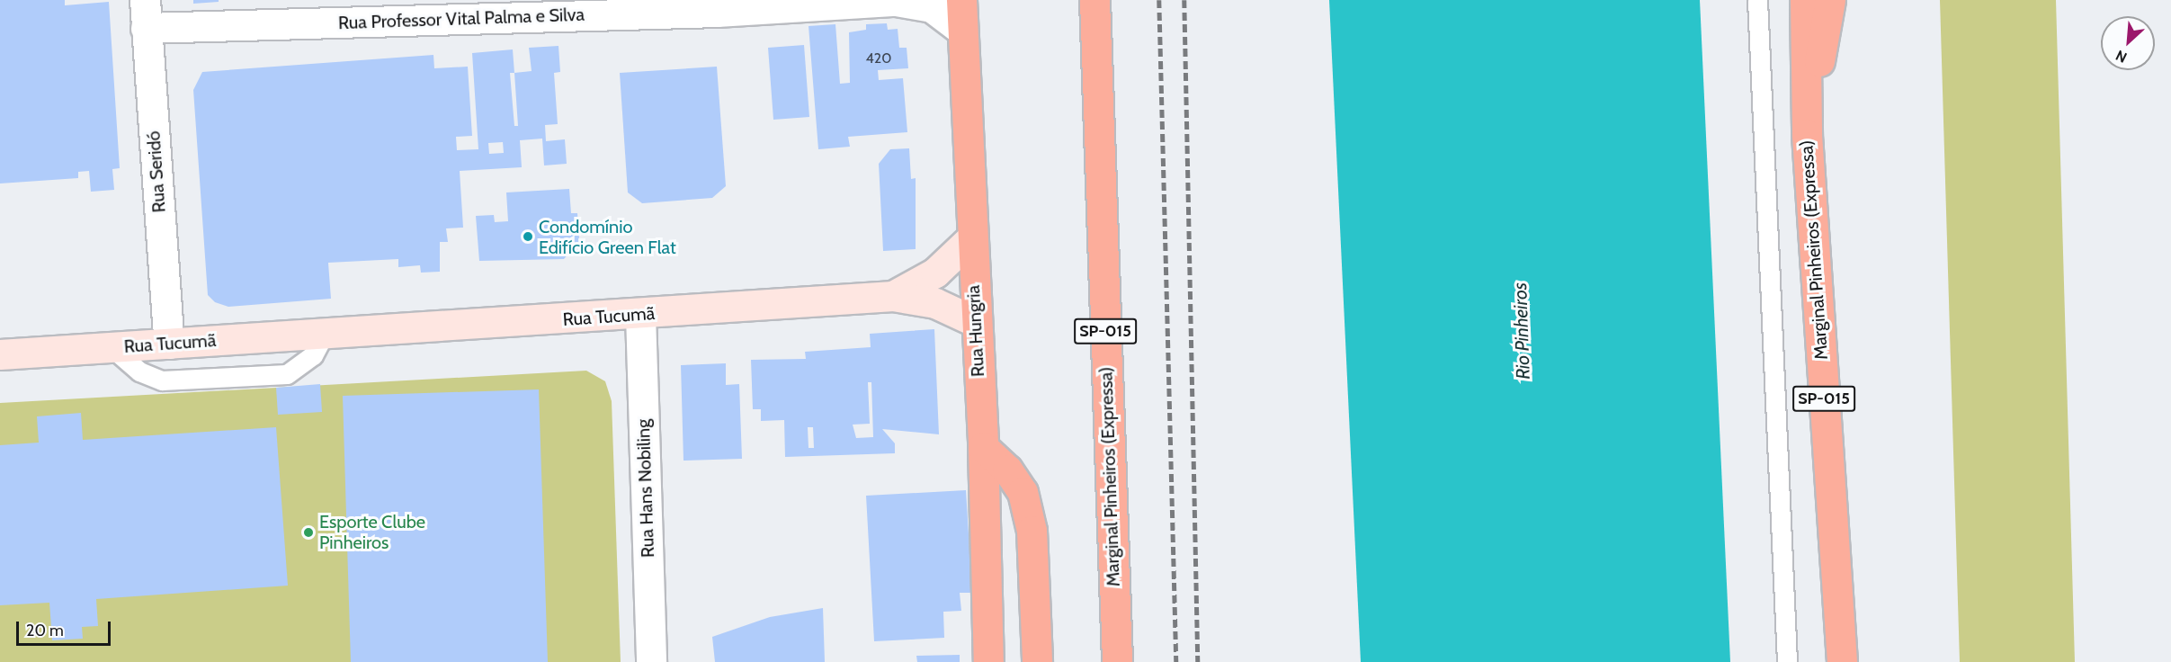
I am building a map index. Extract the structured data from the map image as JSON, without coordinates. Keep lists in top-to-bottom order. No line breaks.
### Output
{"streets":{"highway":["Marginal Pinheiros (Expressa)","Rua Hungria","SP-015"],"street":["Rua Professor Vital Palma e Silva","Rua Seridó","Rua Tucumã","Rua Hans Nobiling"]},"crossings":[["Rua Professor Vital Palma e Silva","Rua Seridó"],["Rua Professor Vital Palma e Silva","Rua Hungria"],["Rua Seridó","Rua Tucumã"],["Rua Tucumã","Rua Hungria"],["Rua Tucumã","Rua Hans Nobiling"]],"water":["Rio Pinheiros"],"places":["Condomínio Edifício Green Flat","Esporte Clube Pinheiros"],"house_numbers":["420"],"scale_bar":"20 m","north":"bottom left"}
